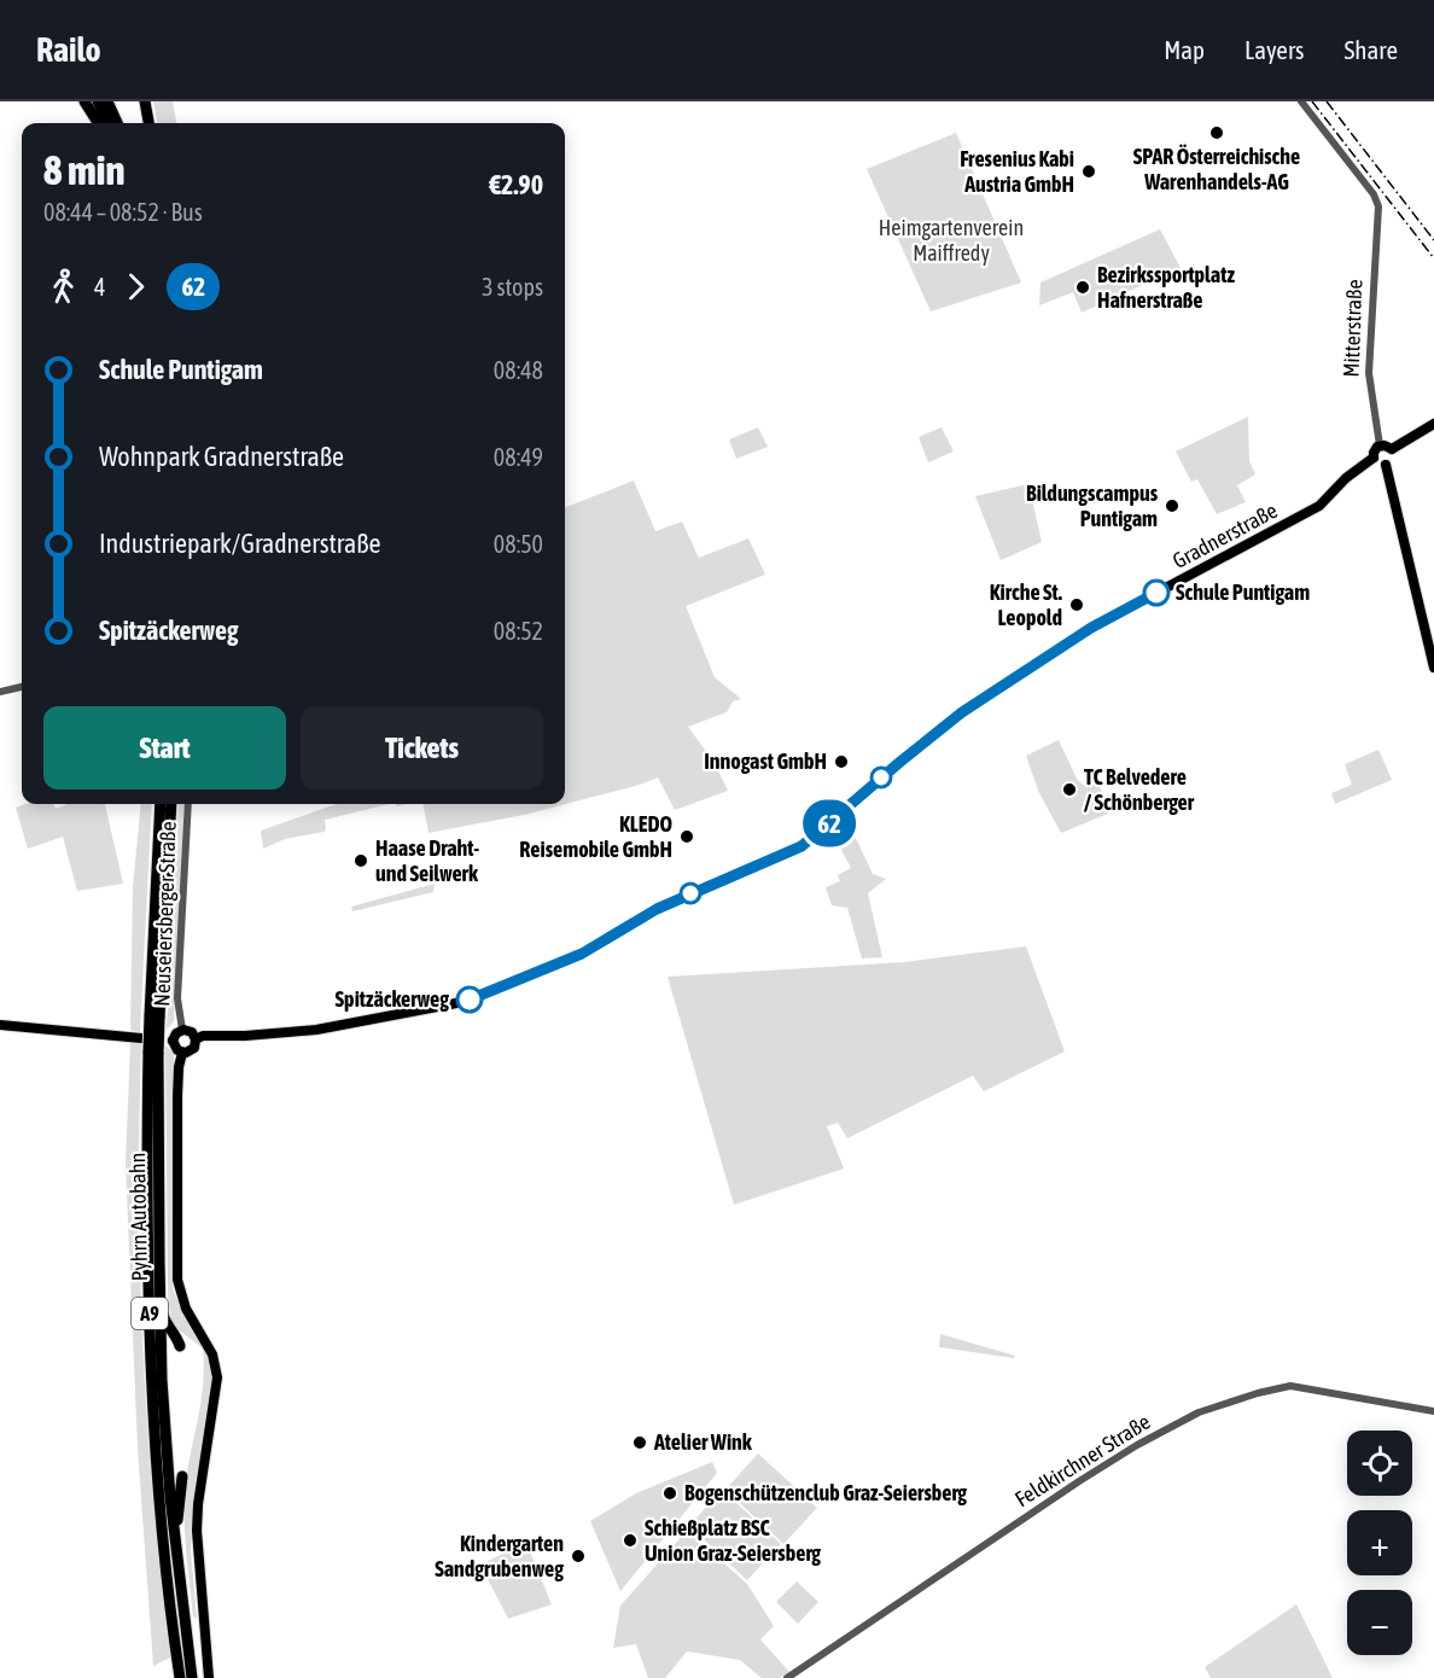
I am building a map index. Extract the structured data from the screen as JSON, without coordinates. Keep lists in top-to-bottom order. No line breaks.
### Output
{"streets":{"highway":["Pyhrn Autobahn","A9"],"main road":["Gradnerstraße"],"street":["Mitterstraße","Neuseiersberger Straße","Feldkirchner Straße"]},"crossings":[["Mitterstraße","Gradnerstraße"],["Gradnerstraße","Neuseiersberger Straße"]],"parks":["Heimgartenverein Maiffredy"],"places":["SPAR Österreichische Warenhandels-AG","Fresenius Kabi Austria GmbH","Bezirkssportplatz Hafnerstraße","Bildungscampus Puntigam","Schule Puntigam","Kirche St. Leopold","Innogast GmbH","TC Belvedere / Schönberger","KLEDO Reisemobile GmbH","Haase Draht- und Seilwerk","Spitzäckerweg","Atelier Wink","Bogenschützenclub Graz-Seiersberg","Schießplatz BSC Union Graz-Seiersberg","Kindergarten Sandgrubenweg"],"lines":["bus line 62"],"page":{"header":"Railo","nav":["Map","Layers","Share"],"on_map":"62","heading":["8 min","08:44 – 08:52 · Bus","€2.90"],"legs":["4","62","3 stops"],"list":[{"name":"Schule Puntigam","value":"08:48"},{"name":"Wohnpark Gradnerstraße","value":"08:49"},{"name":"Industriepark/Gradnerstraße","value":"08:50"},{"name":"Spitzäckerweg","value":"08:52"}],"buttons":["Start","Tickets"],"map_buttons":["+","−"]}}
